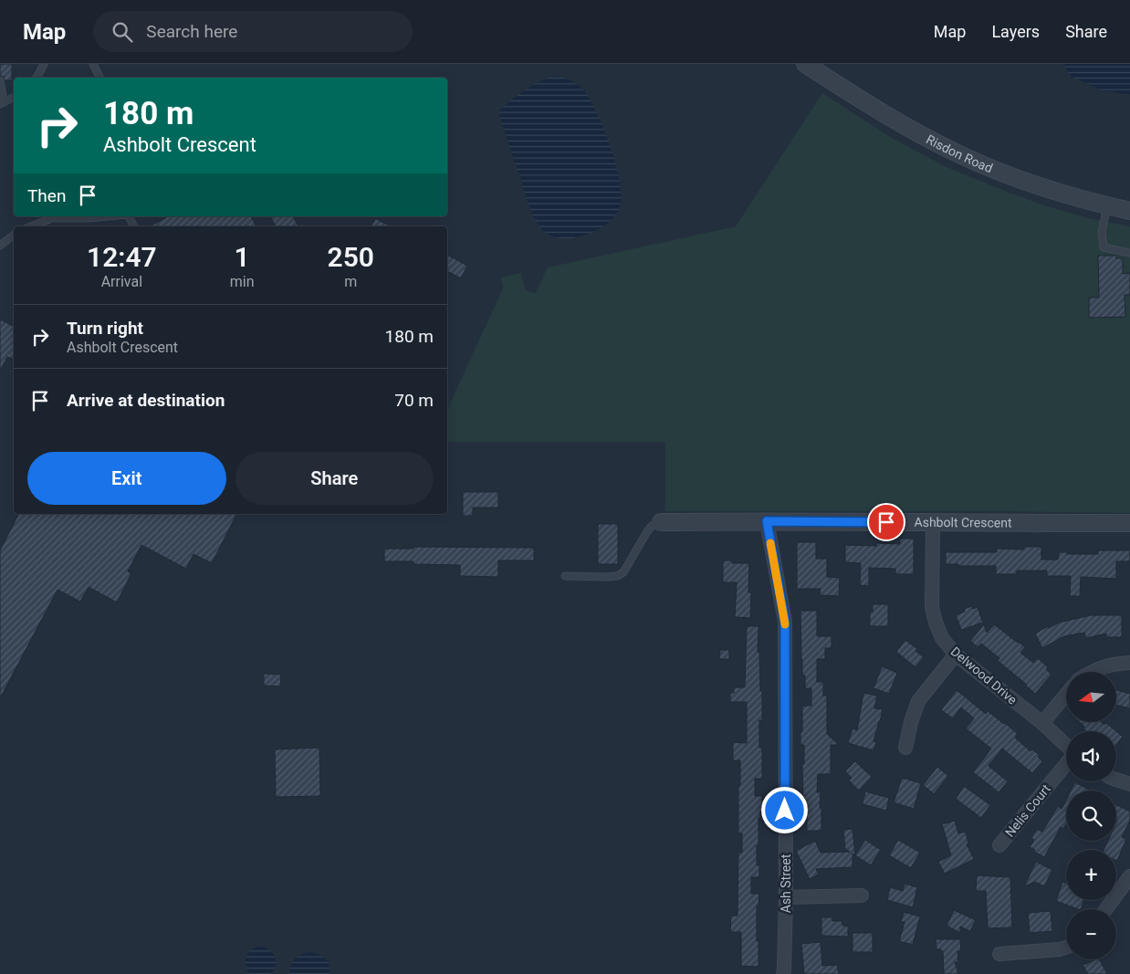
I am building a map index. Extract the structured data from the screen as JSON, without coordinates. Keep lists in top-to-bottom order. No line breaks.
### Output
{"streets":{"street":["Risdon Road","Ashbolt Crescent","Delwood Drive","Nelis Court","Ash Street"]},"crossings":[["Ashbolt Crescent","Delwood Drive"],["Ashbolt Crescent","Ash Street"]],"north":"left","page":{"header":"Map","search":"Search here","nav":["Map","Layers","Share"],"turn":["180 m","Ashbolt Crescent"],"then":"Then","eta":["12:47","Arrival","1","min","250","m"],"list":[{"name":"Turn right","note":"Ashbolt Crescent","value":"180 m"},{"name":"Arrive at destination","value":"70 m"}],"buttons":["Exit","Share"],"map_buttons":["+","−"]}}
